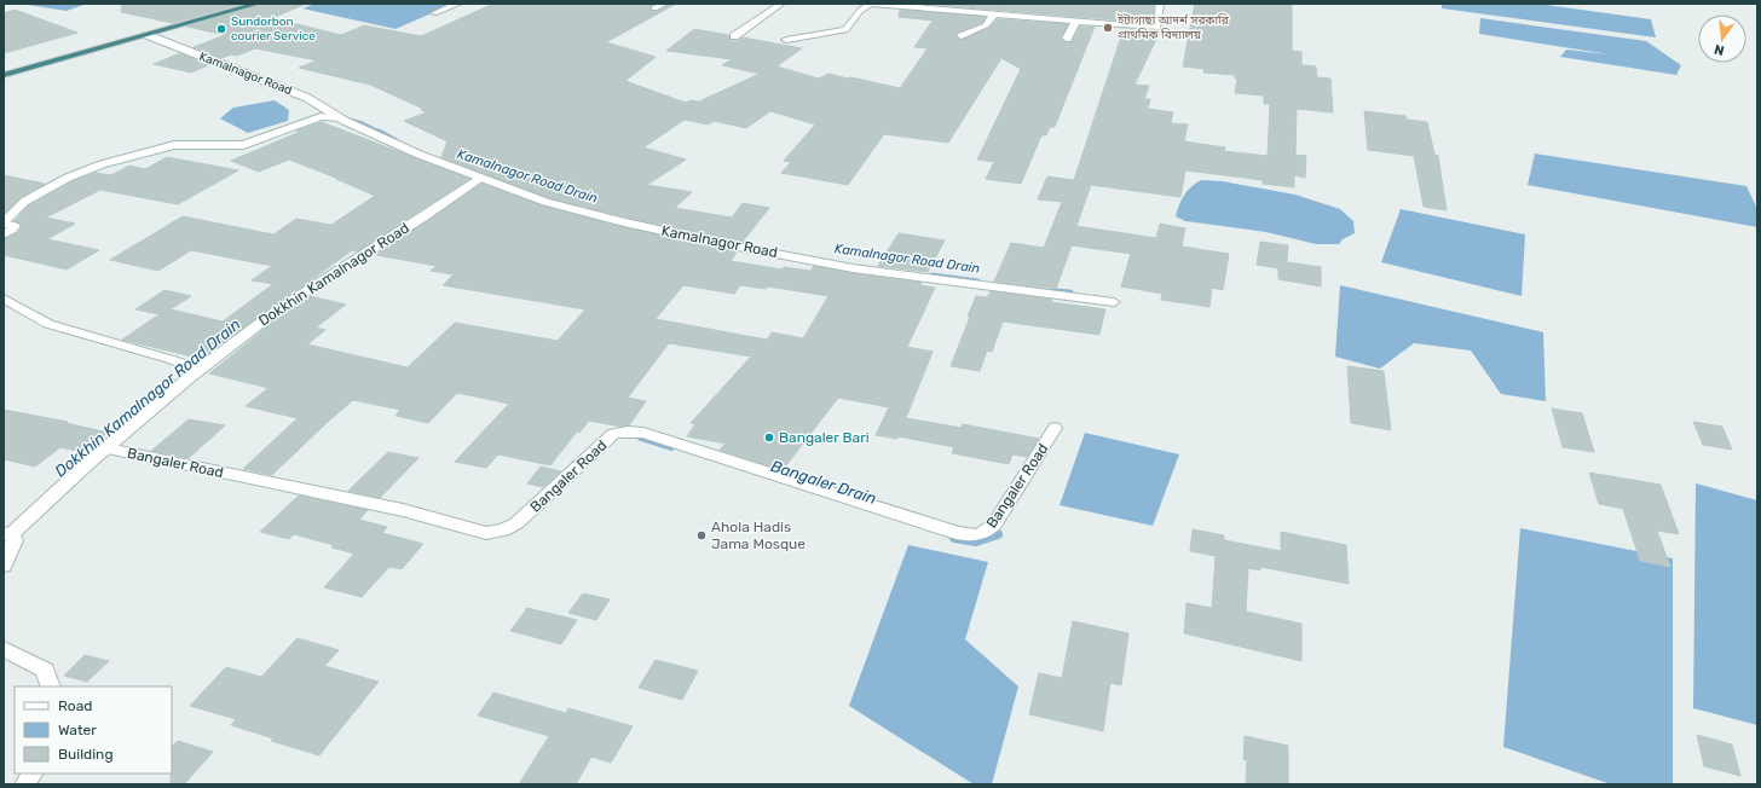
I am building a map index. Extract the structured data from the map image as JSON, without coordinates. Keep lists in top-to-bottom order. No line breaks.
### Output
{"streets":{"street":["Kamalnagor Road","Dokkhin Kamalnagor Road","Bangaler Road"]},"crossings":[["Kamalnagor Road","Dokkhin Kamalnagor Road"],["Dokkhin Kamalnagor Road","Bangaler Road"]],"water":["Kamalnagor Road Drain","Dokkhin Kamalnagor Road Drain","Bangaler Drain"],"places":["ইটাগাছা আদর্শ সরকারি প্রাথমিক বিদ্যালয়","Sundorbon courier Service","Bangaler Bari","Ahola Hadis Jama Mosque"],"legend":["Road","Water","Building"],"north":"bottom"}
